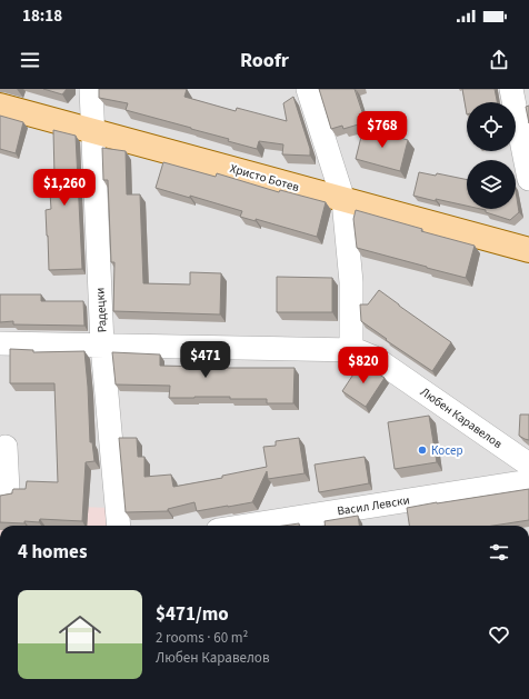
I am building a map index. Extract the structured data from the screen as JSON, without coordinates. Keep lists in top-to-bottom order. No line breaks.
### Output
{"streets":{"main road":["Христо Ботев"],"street":["Радецки","Любен Каравелов","Васил Левски"]},"crossings":[["Христо Ботев","Радецки"],["Радецки","Любен Каравелов"]],"places":["Косер"],"page":{"status":"18:18","header":"Roofr","price":["$768","$1,260","$471","$820"],"heading":"4 homes","list":[{"name":"$471/mo","note":"2 rooms · 60 m² · Любен Каравелов"}]}}
